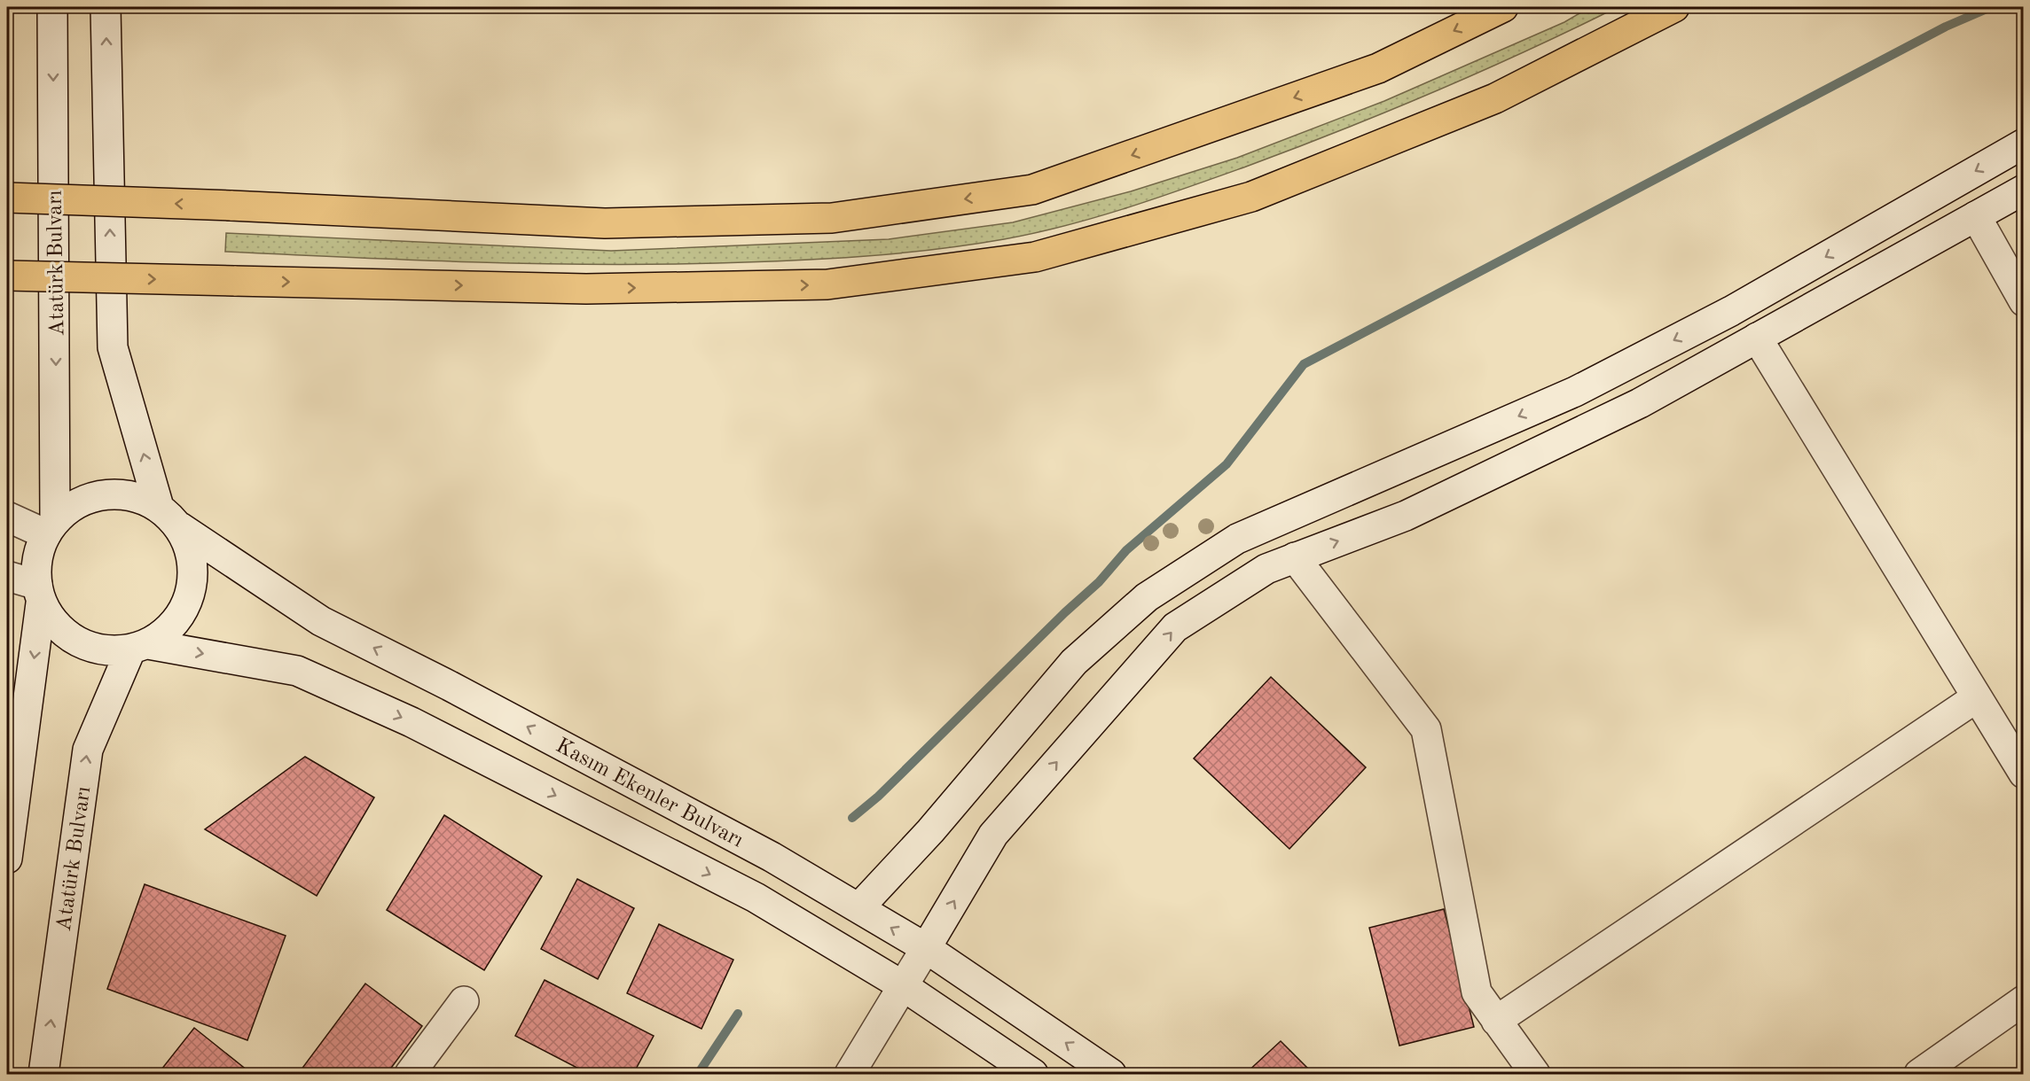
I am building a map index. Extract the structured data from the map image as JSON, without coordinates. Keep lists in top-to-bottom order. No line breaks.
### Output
{"streets":{"street":["Atatürk Bulvarı","Kasım Ekenler Bulvarı"]},"crossings":[["Atatürk Bulvarı","Kasım Ekenler Bulvarı"]]}
